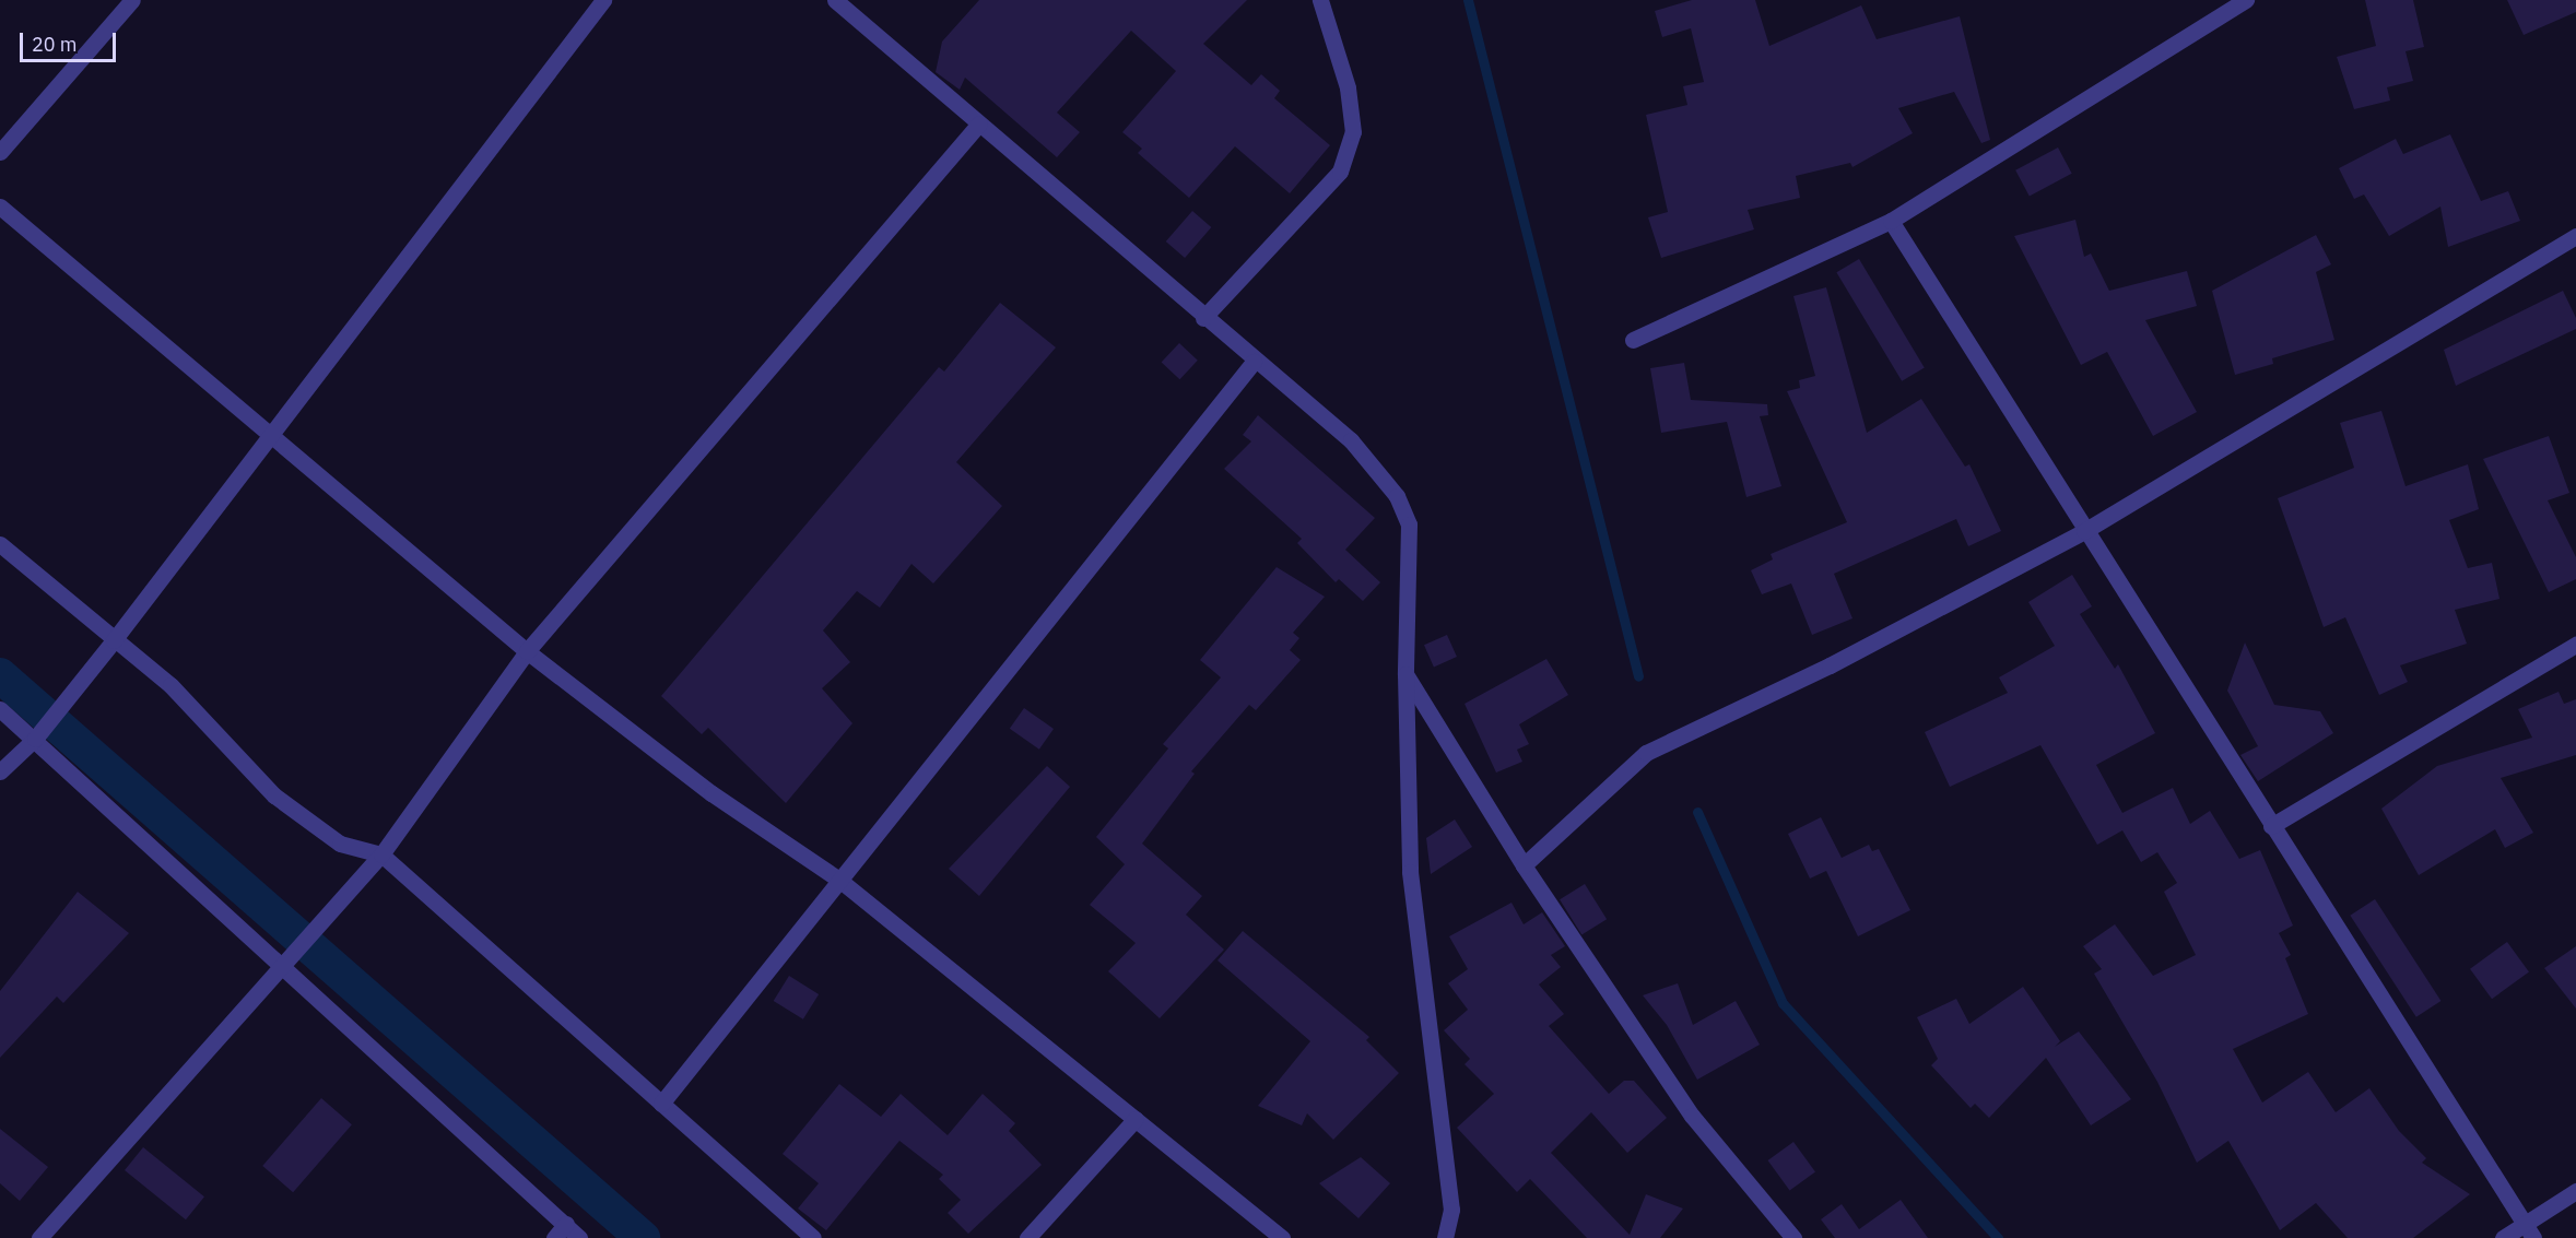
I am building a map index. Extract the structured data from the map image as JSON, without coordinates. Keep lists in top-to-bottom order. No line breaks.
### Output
{"scale_bar":"20 m"}
